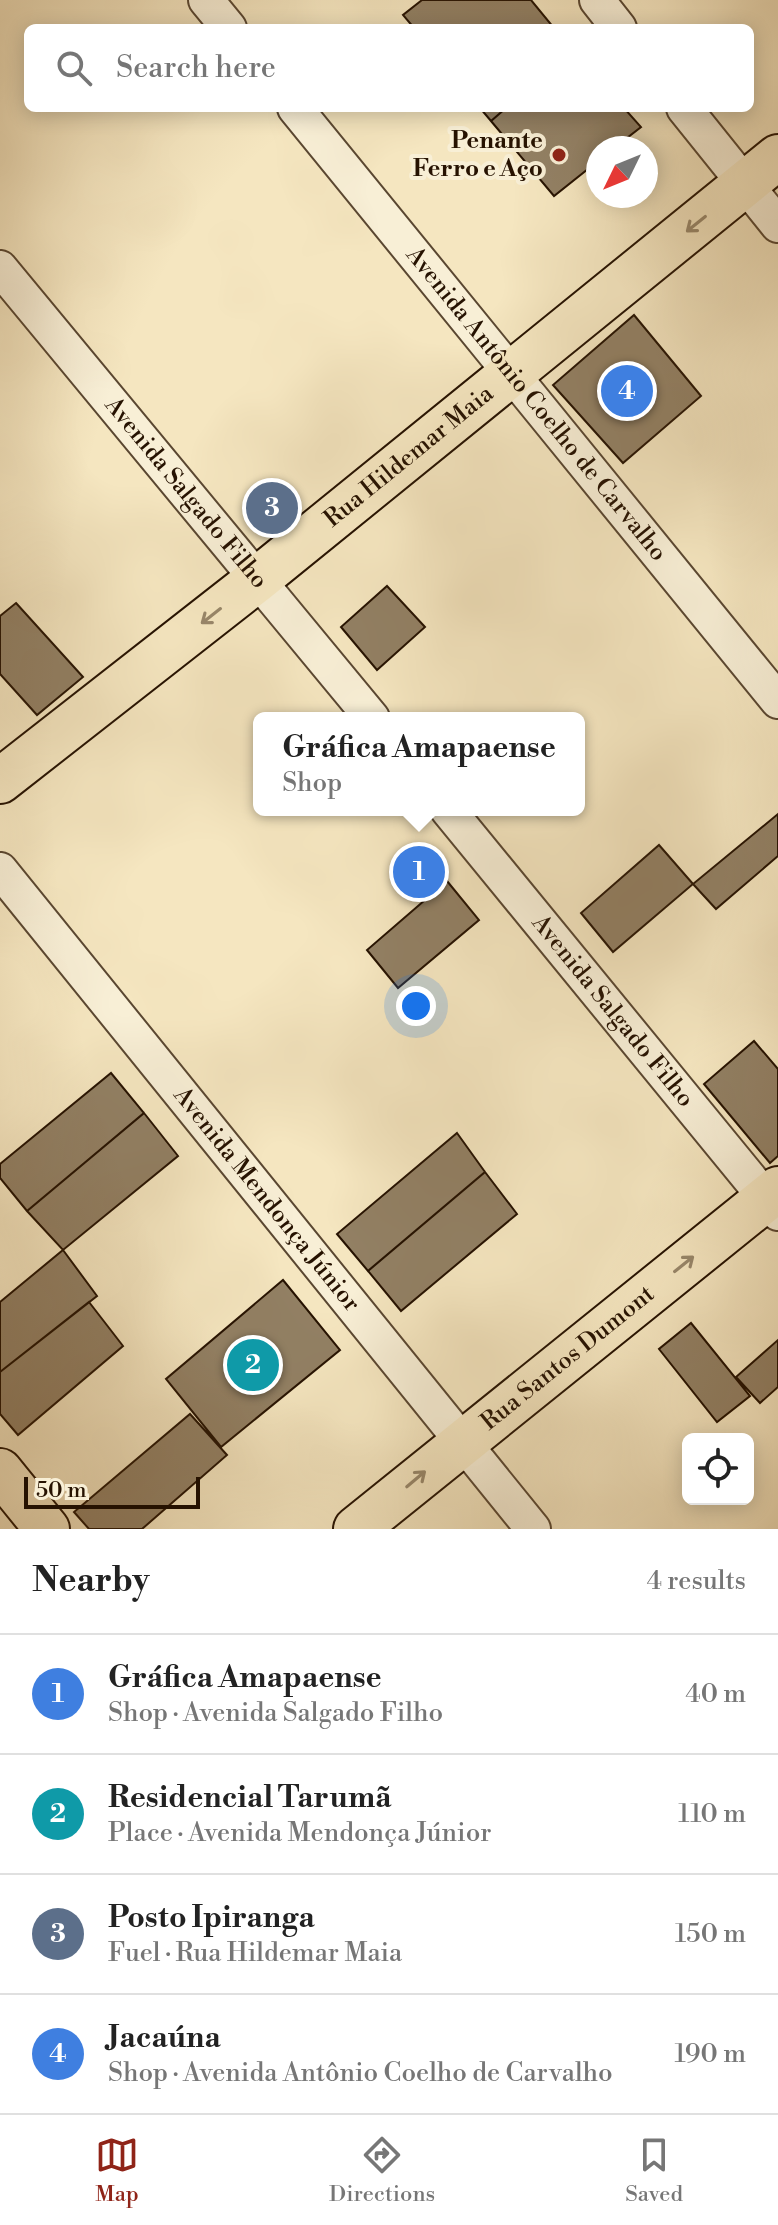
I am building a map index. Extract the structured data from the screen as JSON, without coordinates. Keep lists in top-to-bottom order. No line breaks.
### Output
{"streets":{"main road":["Rua Hildemar Maia","Rua Santos Dumont"],"street":["Avenida Antônio Coelho de Carvalho","Avenida Salgado Filho","Avenida Mendonça Júnior"]},"crossings":[["Avenida Antônio Coelho de Carvalho","Rua Hildemar Maia"],["Rua Hildemar Maia","Avenida Salgado Filho"],["Avenida Salgado Filho","Rua Santos Dumont"],["Avenida Mendonça Júnior","Rua Santos Dumont"]],"one_way":["Rua Hildemar Maia","Rua Santos Dumont"],"places":["Penante Ferro e Aço"],"scale_bar":"50 m","north":"bottom left","page":{"search":"Search here","pins":["4","3","1","2"],"popup":["Gráfica Amapaense","Shop"],"scale":"50 m","heading":["Nearby","4 results"],"list":[{"mark":"1","name":"Gráfica Amapaense","note":"Shop · Avenida Salgado Filho","value":"40 m"},{"mark":"2","name":"Residencial Tarumã","note":"Place · Avenida Mendonça Júnior","value":"110 m"},{"mark":"3","name":"Posto Ipiranga","note":"Fuel · Rua Hildemar Maia","value":"150 m"},{"mark":"4","name":"Jacaúna","note":"Shop · Avenida Antônio Coelho de Carvalho","value":"190 m"}],"nav":["Map","Directions","Saved"]}}
